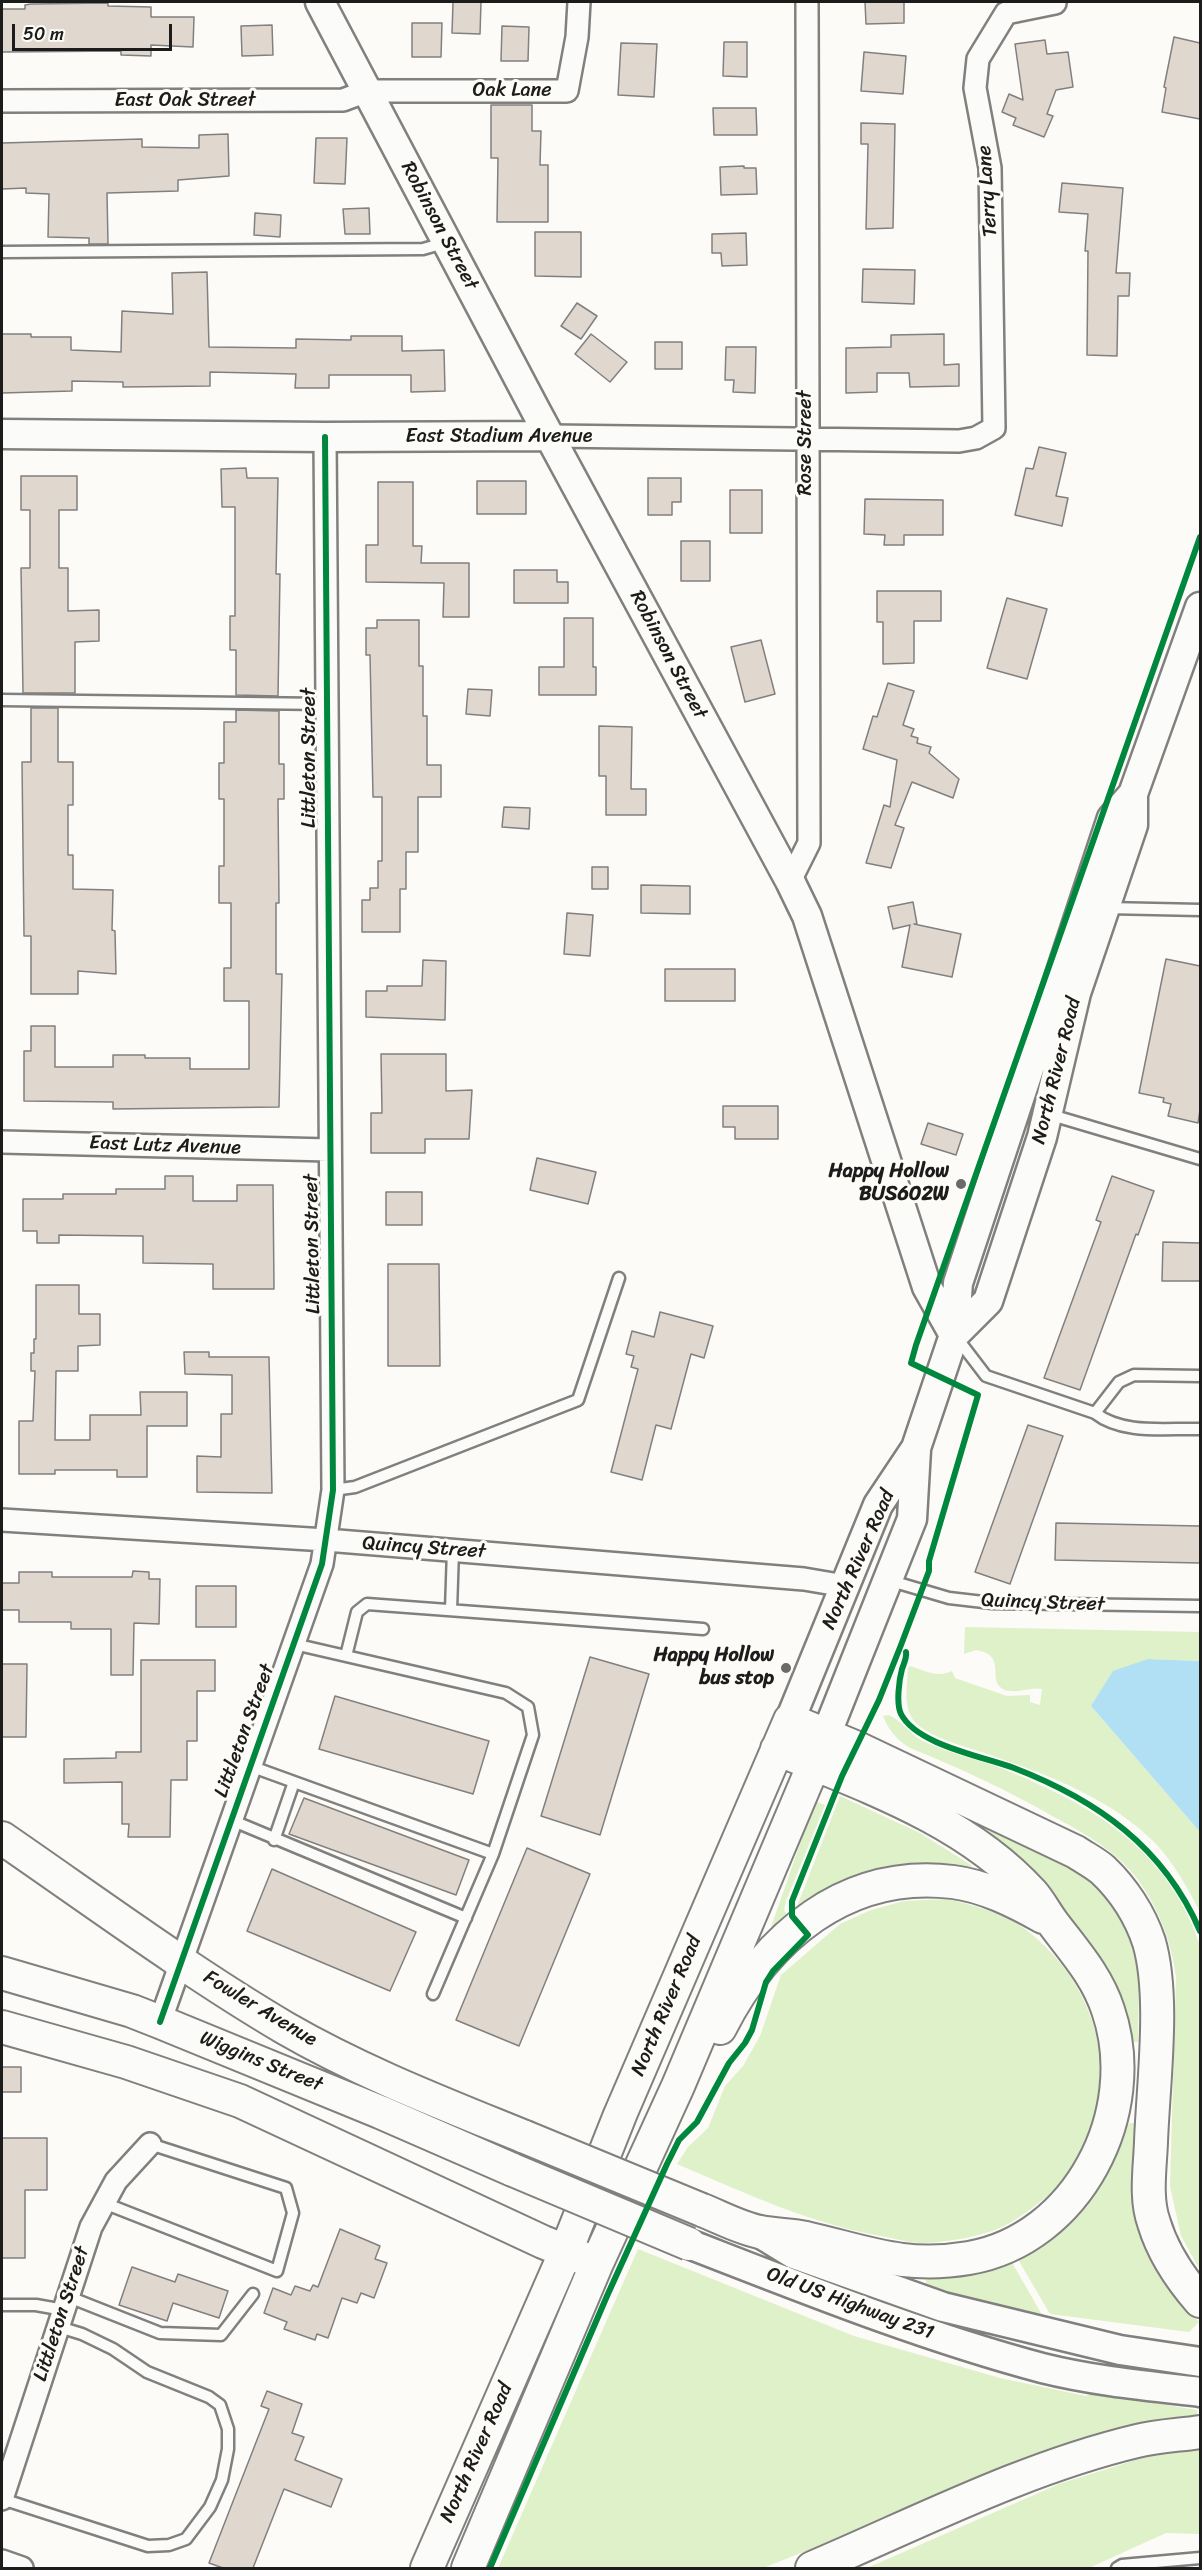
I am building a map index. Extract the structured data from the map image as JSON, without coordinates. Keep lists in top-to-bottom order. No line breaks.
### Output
{"streets":{"main road":["Robinson Street","East Stadium Avenue","North River Road","Fowler Avenue","Wiggins Street","Old US Highway 231"],"street":["Oak Lane","East Oak Street","Terry Lane","Rose Street","Littleton Street","East Lutz Avenue","Quincy Street"]},"crossings":[["Oak Lane","East Oak Street"],["Oak Lane","Robinson Street"],["East Oak Street","Robinson Street"],["Terry Lane","East Stadium Avenue"],["Robinson Street","East Stadium Avenue"],["Robinson Street","Rose Street"],["Robinson Street","North River Road"],["East Stadium Avenue","Rose Street"],["East Stadium Avenue","Littleton Street"],["Littleton Street","East Lutz Avenue"],["Littleton Street","Quincy Street"],["Littleton Street","Fowler Avenue"],["Littleton Street","Wiggins Street"],["North River Road","Quincy Street"],["North River Road","Fowler Avenue"],["Fowler Avenue","Old US Highway 231"],["Wiggins Street","Old US Highway 231"]],"places":["Happy Hollow BUS602W","Happy Hollow bus stop"],"scale_bar":"50 m"}
